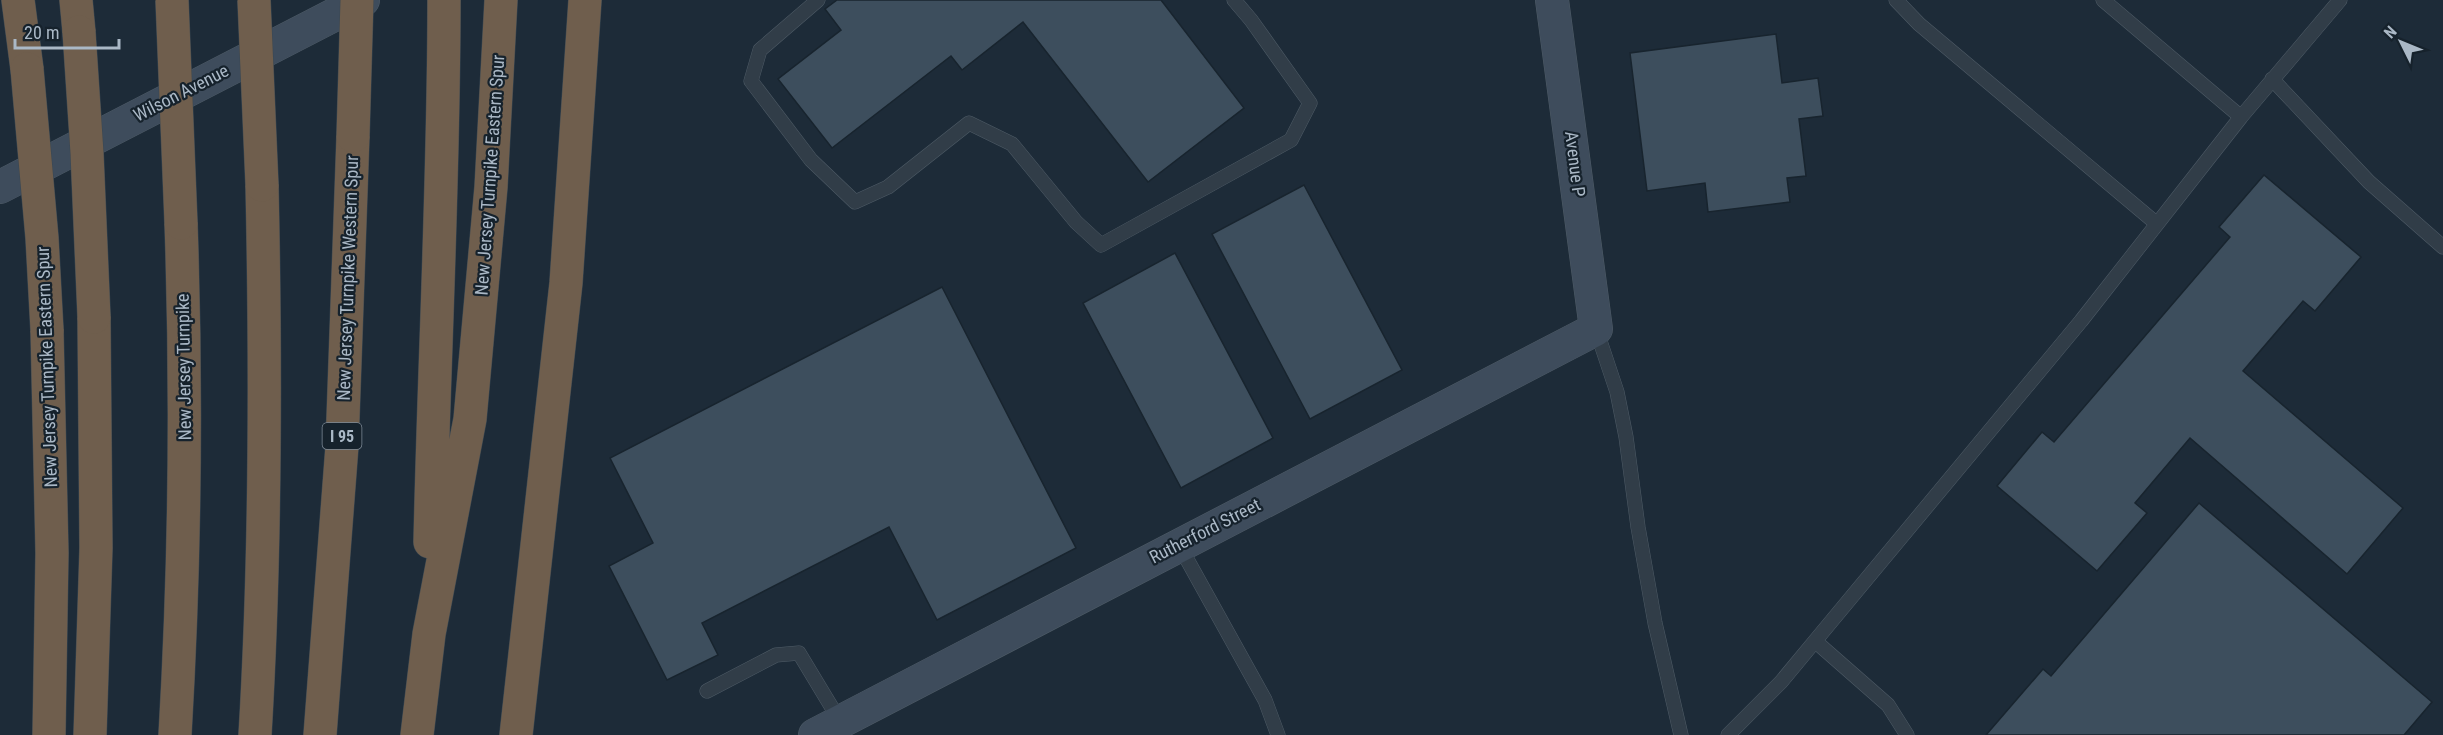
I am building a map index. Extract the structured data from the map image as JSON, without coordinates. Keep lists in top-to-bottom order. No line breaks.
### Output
{"streets":{"highway":["New Jersey Turnpike Eastern Spur","New Jersey Turnpike Western Spur","New Jersey Turnpike","I 95"],"street":["Wilson Avenue","Avenue P","Rutherford Street"]},"crossings":[["Avenue P","Rutherford Street"]],"scale_bar":"20 m","north":"top left"}
